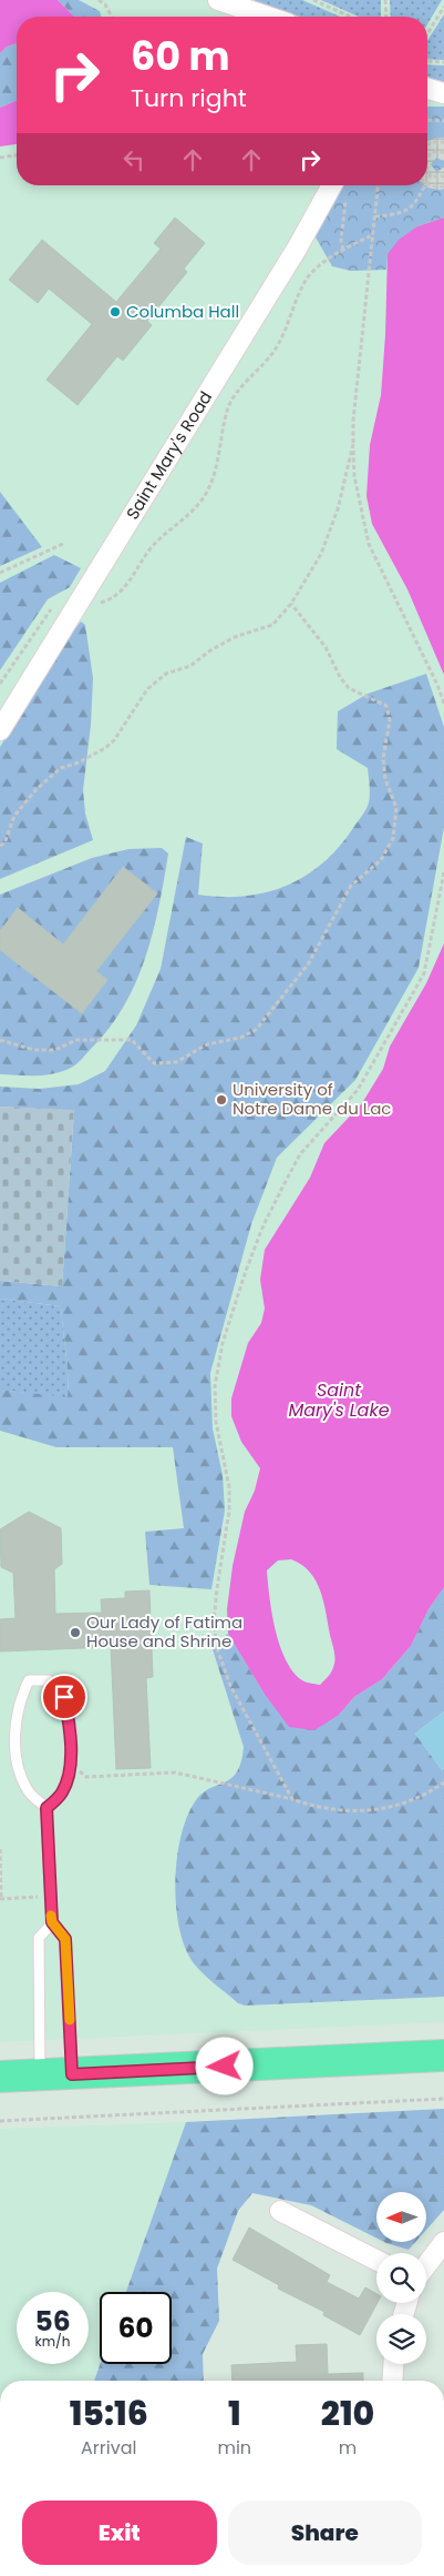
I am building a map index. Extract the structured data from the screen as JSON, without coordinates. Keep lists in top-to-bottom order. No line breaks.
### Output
{"streets":{"street":["Saint Mary's Road"]},"water":["Saint Mary's Lake"],"places":["Columba Hall","University of Notre Dame du Lac","Our Lady of Fatima House and Shrine"],"north":"left","page":{"turn":["60 m","Turn right"],"speed":"56 km/h","limit":"60","eta":["15:16","Arrival","1","min","210","m"],"buttons":["Exit","Share"]}}
